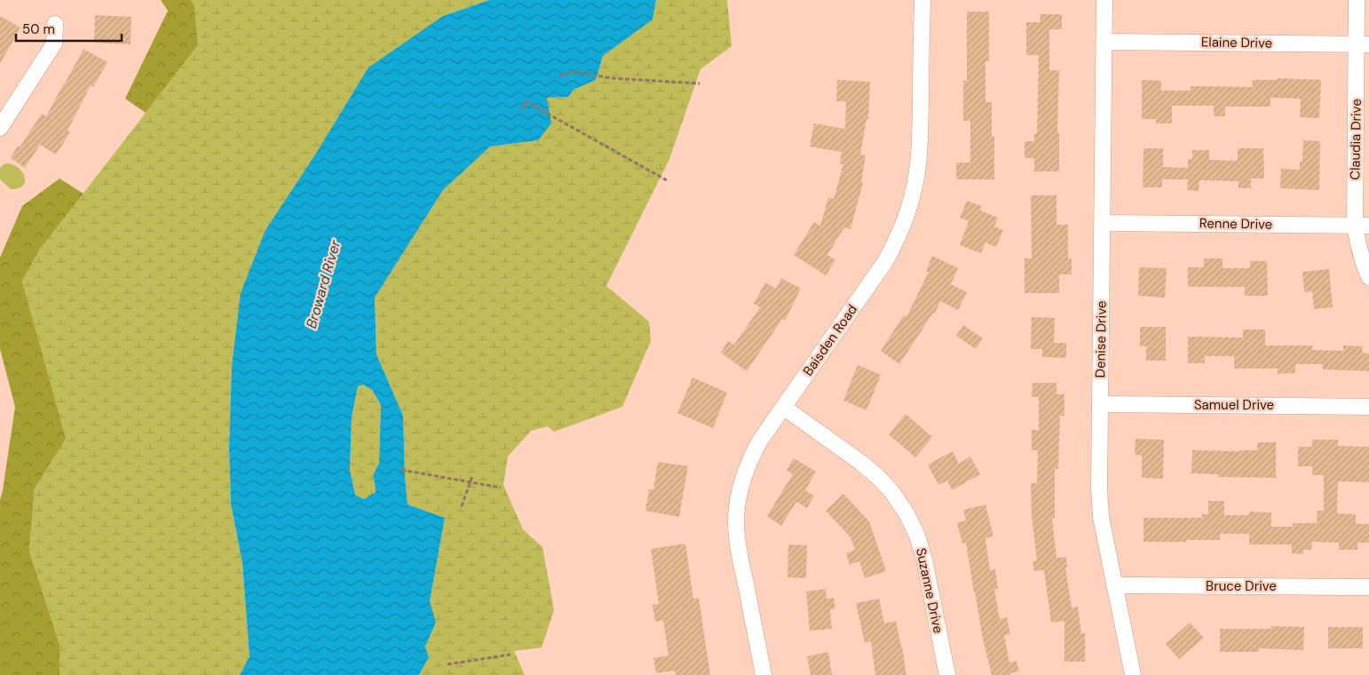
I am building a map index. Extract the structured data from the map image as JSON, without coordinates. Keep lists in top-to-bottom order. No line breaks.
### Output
{"streets":{"street":["Elaine Drive","Claudia Drive","Renne Drive","Denise Drive","Baisden Road","Samuel Drive","Bruce Drive","Suzanne Drive"]},"crossings":[["Elaine Drive","Claudia Drive"],["Elaine Drive","Denise Drive"],["Claudia Drive","Renne Drive"],["Renne Drive","Denise Drive"],["Denise Drive","Samuel Drive"],["Denise Drive","Bruce Drive"],["Baisden Road","Suzanne Drive"]],"water":["Broward River"],"scale_bar":"50 m"}
